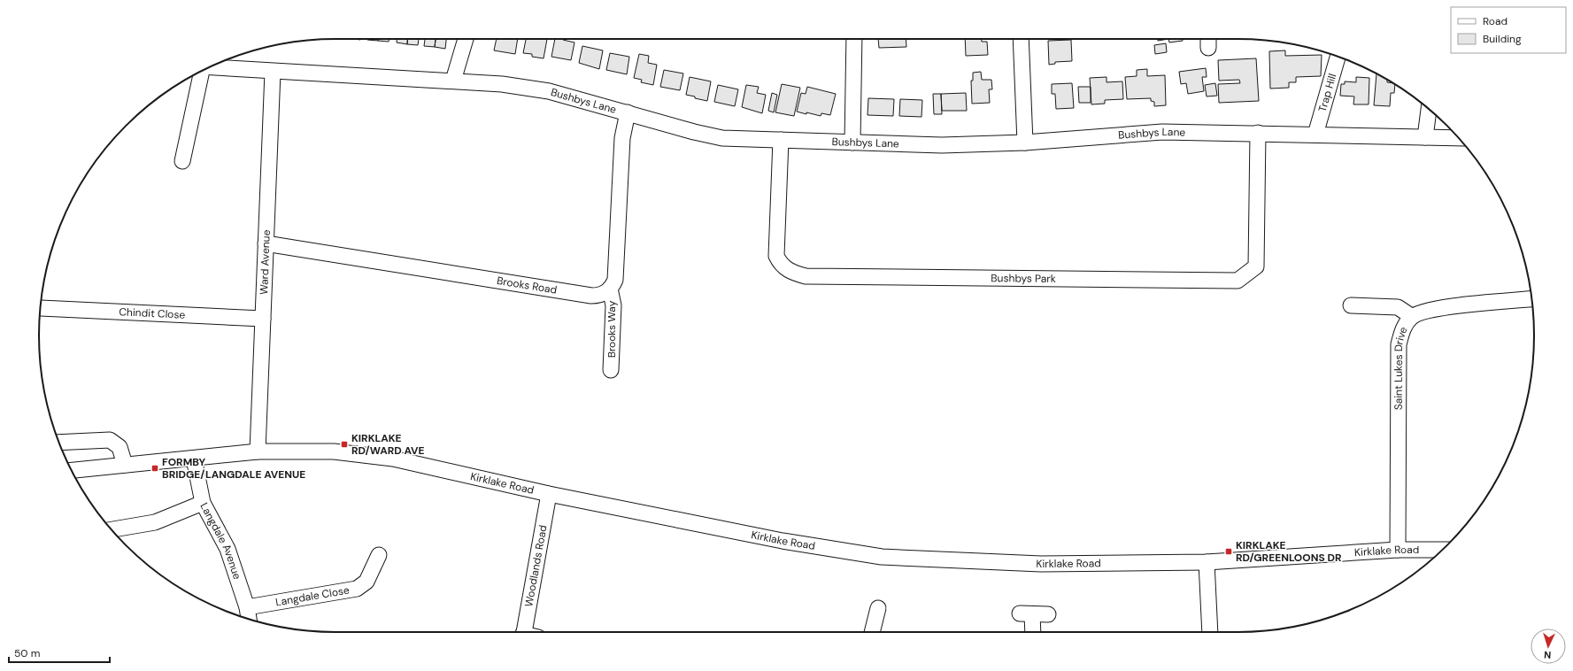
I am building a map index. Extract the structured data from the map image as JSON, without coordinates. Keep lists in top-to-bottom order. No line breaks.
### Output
{"streets":{"street":["Trap Hill","Bushbys Lane","Ward Avenue","Bushbys Park","Brooks Road","Chindit Close","Brooks Way","Saint Lukes Drive","Kirklake Road","Langdale Avenue","Woodlands Road","Langdale Close"]},"crossings":[["Trap Hill","Bushbys Lane"],["Bushbys Lane","Ward Avenue"],["Bushbys Lane","Bushbys Park"],["Ward Avenue","Brooks Road"],["Ward Avenue","Chindit Close"],["Ward Avenue","Kirklake Road"],["Brooks Road","Brooks Way"],["Saint Lukes Drive","Kirklake Road"],["Kirklake Road","Langdale Avenue"],["Kirklake Road","Woodlands Road"],["Langdale Avenue","Langdale Close"]],"places":{"transit":["KIRKLAKE RD/WARD AVE","FORMBY BRIDGE/LANGDALE AVENUE","KIRKLAKE RD/GREENLOONS DR"]},"legend":["Road","Building"],"scale_bar":"50 m","north":"bottom"}
